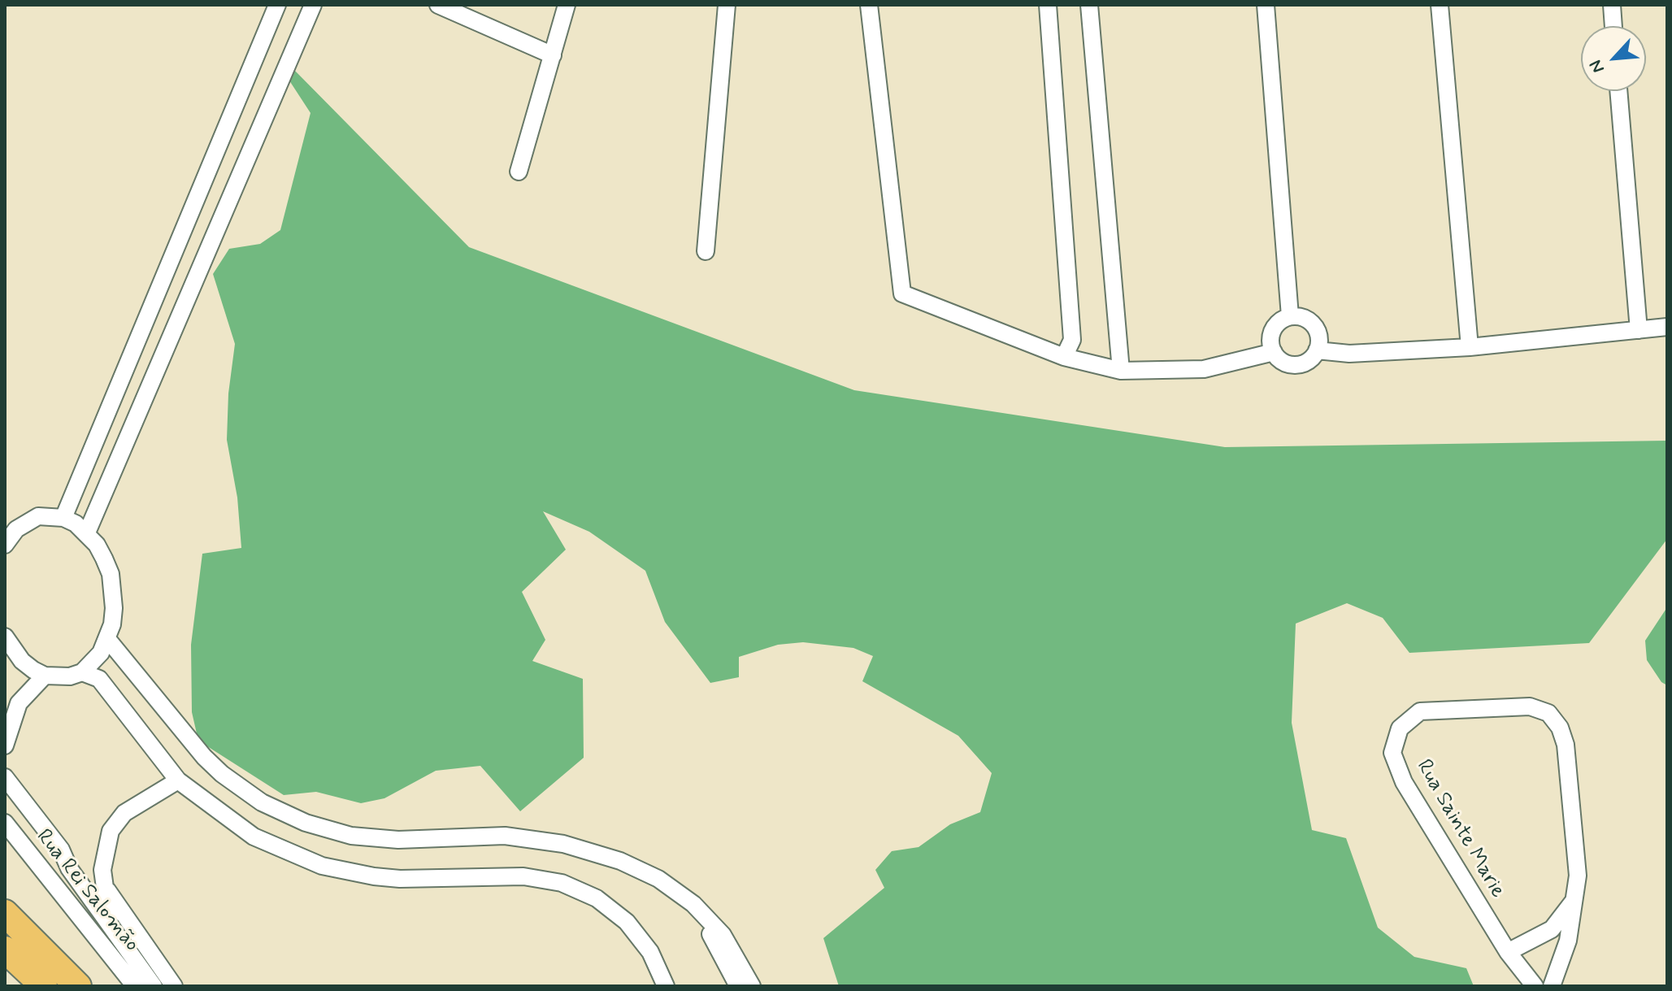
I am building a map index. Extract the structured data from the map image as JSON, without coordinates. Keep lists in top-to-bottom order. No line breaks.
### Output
{"streets":{"street":["Rua Sainte Marie","Rua Rei Salomão"]},"north":"bottom left"}
